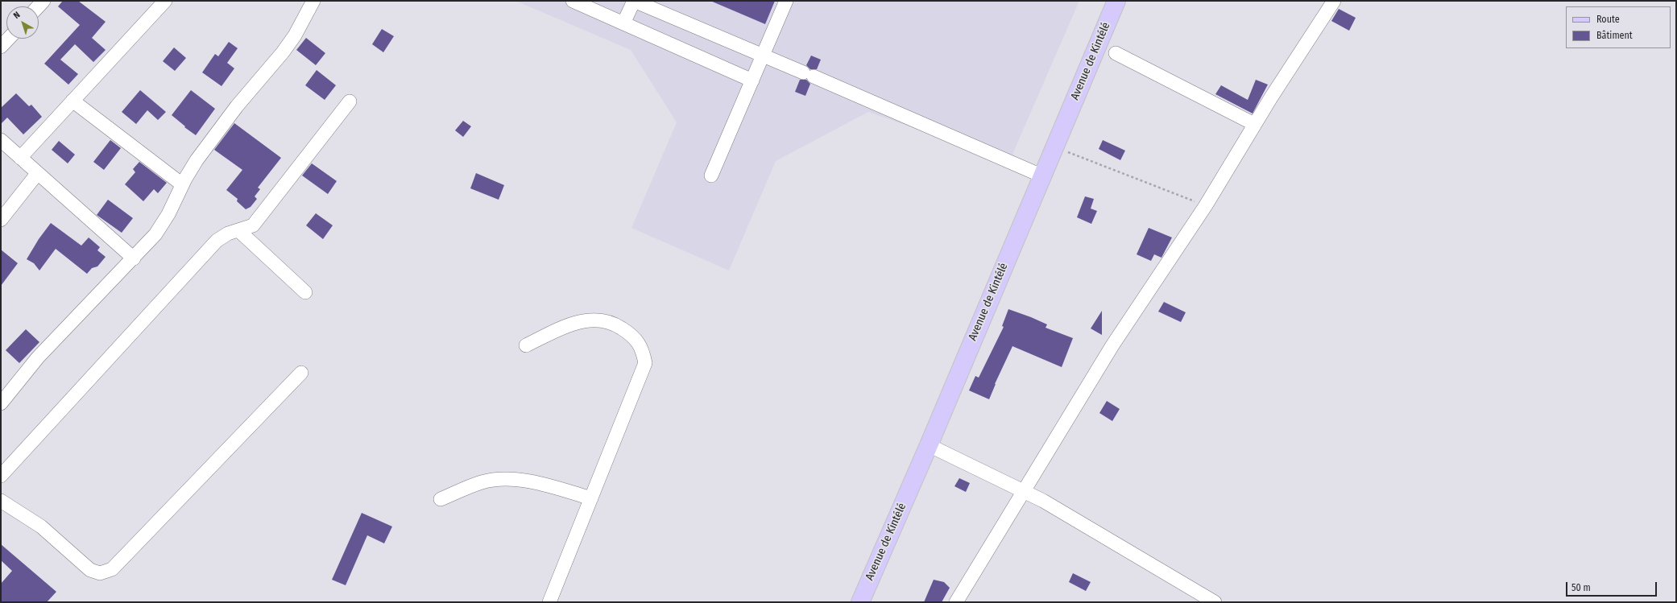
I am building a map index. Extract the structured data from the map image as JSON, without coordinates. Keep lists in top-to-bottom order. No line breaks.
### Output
{"streets":{"main road":["Avenue de Kintélé"]},"legend":["Route","Bâtiment"],"scale_bar":"50 m","north":"top left"}
